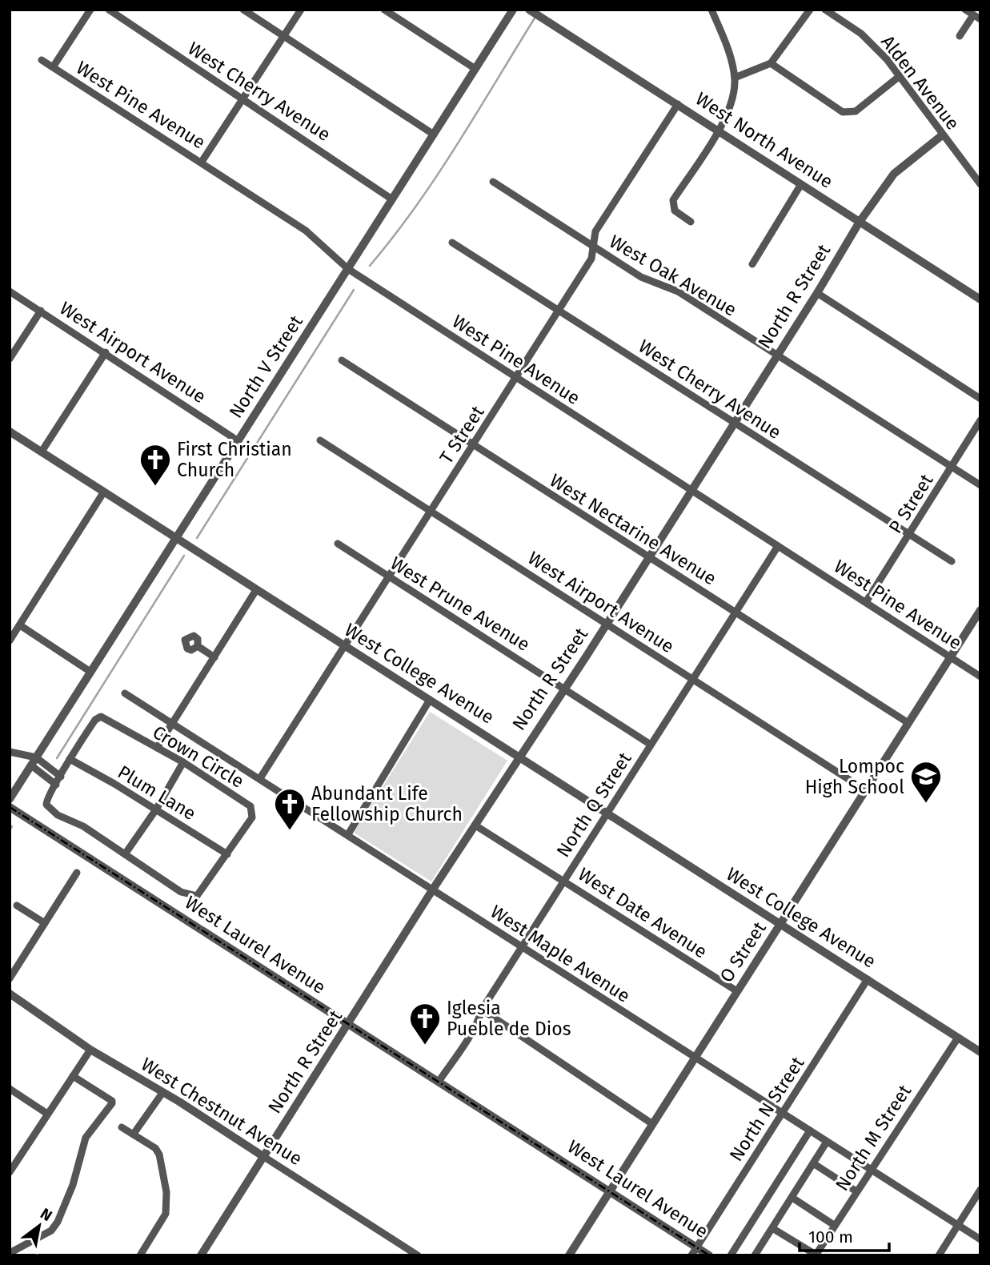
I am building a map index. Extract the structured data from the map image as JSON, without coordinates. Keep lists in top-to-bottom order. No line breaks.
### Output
{"streets":{"street":["Alden Avenue","West Cherry Avenue","West Pine Avenue","West North Avenue","West Oak Avenue","North R Street","West Airport Avenue","North V Street","T Street","P Street","West Nectarine Avenue","West Prune Avenue","West College Avenue","Crown Circle","Plum Lane","North Q Street","West Date Avenue","West Laurel Avenue","O Street","West Maple Avenue","North N Street","West Chestnut Avenue","North M Street"]},"crossings":[["Alden Avenue","North R Street"],["West Cherry Avenue","North R Street"],["West Cherry Avenue","North V Street"],["West Cherry Avenue","T Street"],["West Cherry Avenue","P Street"],["West Pine Avenue","North R Street"],["West Pine Avenue","North V Street"],["West Pine Avenue","T Street"],["West Pine Avenue","P Street"],["West Pine Avenue","North Q Street"],["West Pine Avenue","O Street"],["West North Avenue","North R Street"],["West North Avenue","T Street"],["West Oak Avenue","North R Street"],["West Oak Avenue","T Street"],["West Oak Avenue","P Street"],["North R Street","West Airport Avenue"],["North R Street","West Nectarine Avenue"],["North R Street","West Prune Avenue"],["North R Street","West College Avenue"],["North R Street","West Date Avenue"],["North R Street","West Laurel Avenue"],["North R Street","West Maple Avenue"],["North R Street","West Chestnut Avenue"],["West Airport Avenue","North V Street"],["West Airport Avenue","T Street"],["West Airport Avenue","North Q Street"],["West Airport Avenue","O Street"],["North V Street","West College Avenue"],["T Street","West Nectarine Avenue"],["T Street","West Prune Avenue"],["T Street","West College Avenue"],["T Street","West Maple Avenue"],["West Nectarine Avenue","North Q Street"],["West Nectarine Avenue","O Street"],["West Prune Avenue","North Q Street"],["West College Avenue","North Q Street"],["West College Avenue","O Street"],["West College Avenue","North N Street"],["West College Avenue","North M Street"],["Crown Circle","Plum Lane"],["North Q Street","West Date Avenue"],["North Q Street","West Laurel Avenue"],["North Q Street","West Maple Avenue"],["West Date Avenue","O Street"],["West Laurel Avenue","O Street"],["West Laurel Avenue","North N Street"],["O Street","West Maple Avenue"],["West Maple Avenue","North N Street"],["West Maple Avenue","North M Street"]],"places":{"church":["First Christian Church","Abundant Life Fellowship Church","Iglesia Pueble de Dios"],"school or university":["Lompoc High School"]},"scale_bar":"100 m","north":"top right"}
